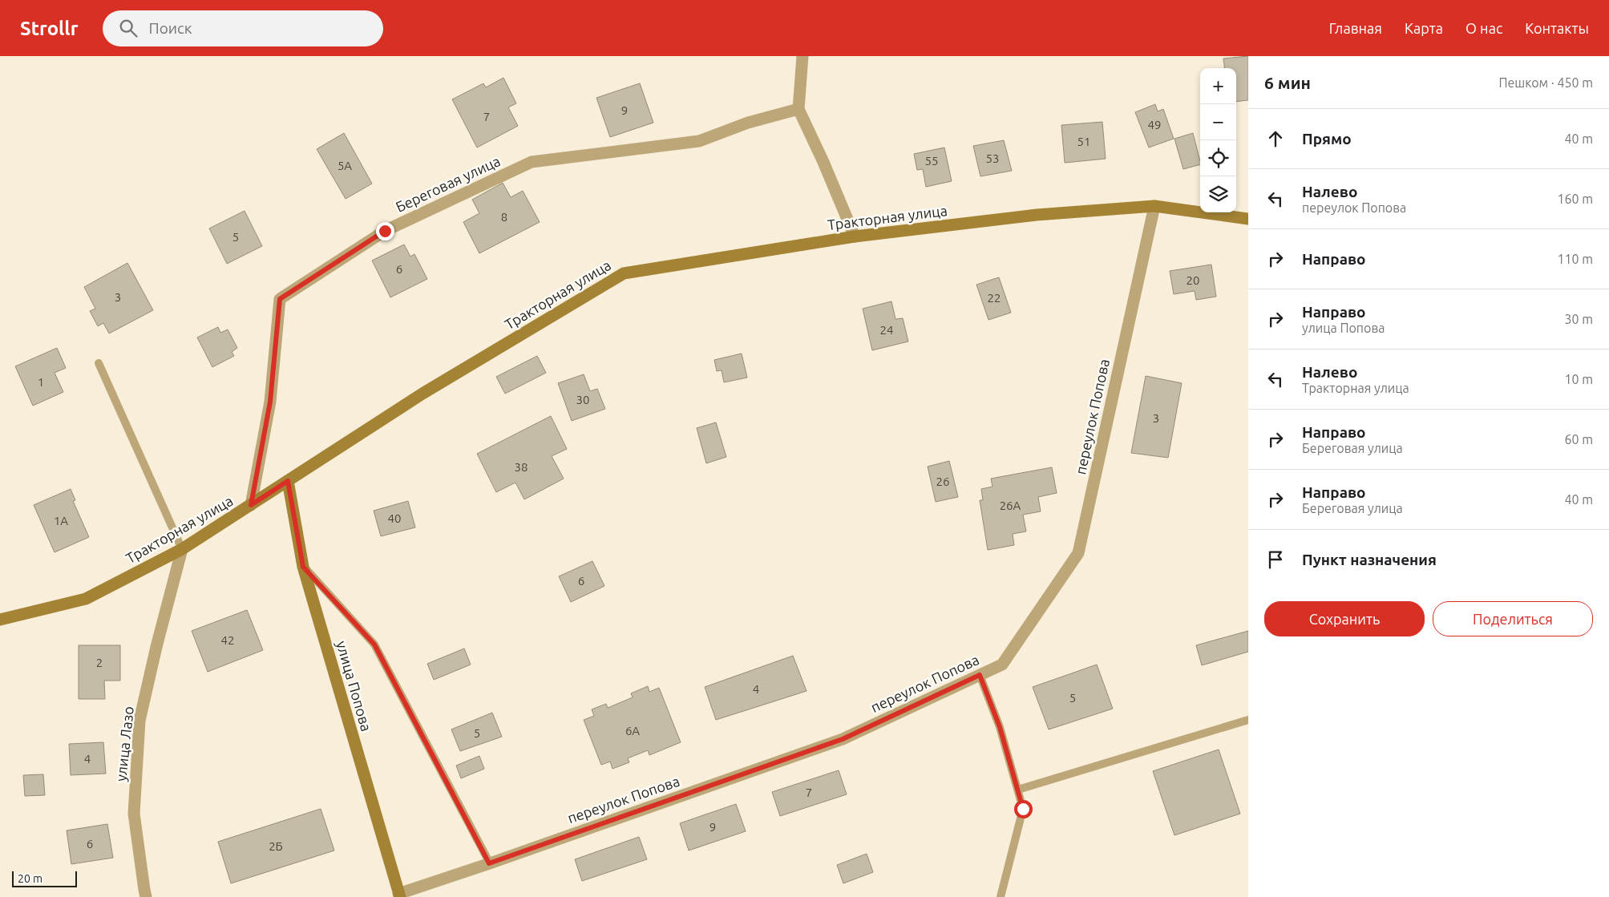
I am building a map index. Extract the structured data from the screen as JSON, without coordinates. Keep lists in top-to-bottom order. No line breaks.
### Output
{"streets":{"street":["Береговая улица","Тракторная улица","переулок Попова","улица Попова","улица Лазо"]},"crossings":[["Береговая улица","Тракторная улица"],["Тракторная улица","переулок Попова"],["Тракторная улица","улица Попова"],["Тракторная улица","улица Лазо"],["переулок Попова","улица Попова"]],"house_numbers":["9","7","49","51","53","55","5А","8","5","6","20","3","22","24","1","30","3","38","26","26А","40","1А","6","42","2","4","5","6А","5","4","7","9","6","2Б"],"scale_bar":"20 m","page":{"header":"Strollr","search":"Поиск","nav":["Главная","Карта","О нас","Контакты"],"heading":["6 мин","Пешком · 450 m"],"map_buttons":["+","−"],"list":[["Прямо","40 m"],["Налево","переулок Попова","160 m"],["Направо","110 m"],["Направо","улица Попова","30 m"],["Налево","Тракторная улица","10 m"],["Направо","Береговая улица","60 m"],["Направо","Береговая улица","40 m"],"Пункт назначения"],"buttons":["Сохранить","Поделиться"],"scale":"20 m"}}
